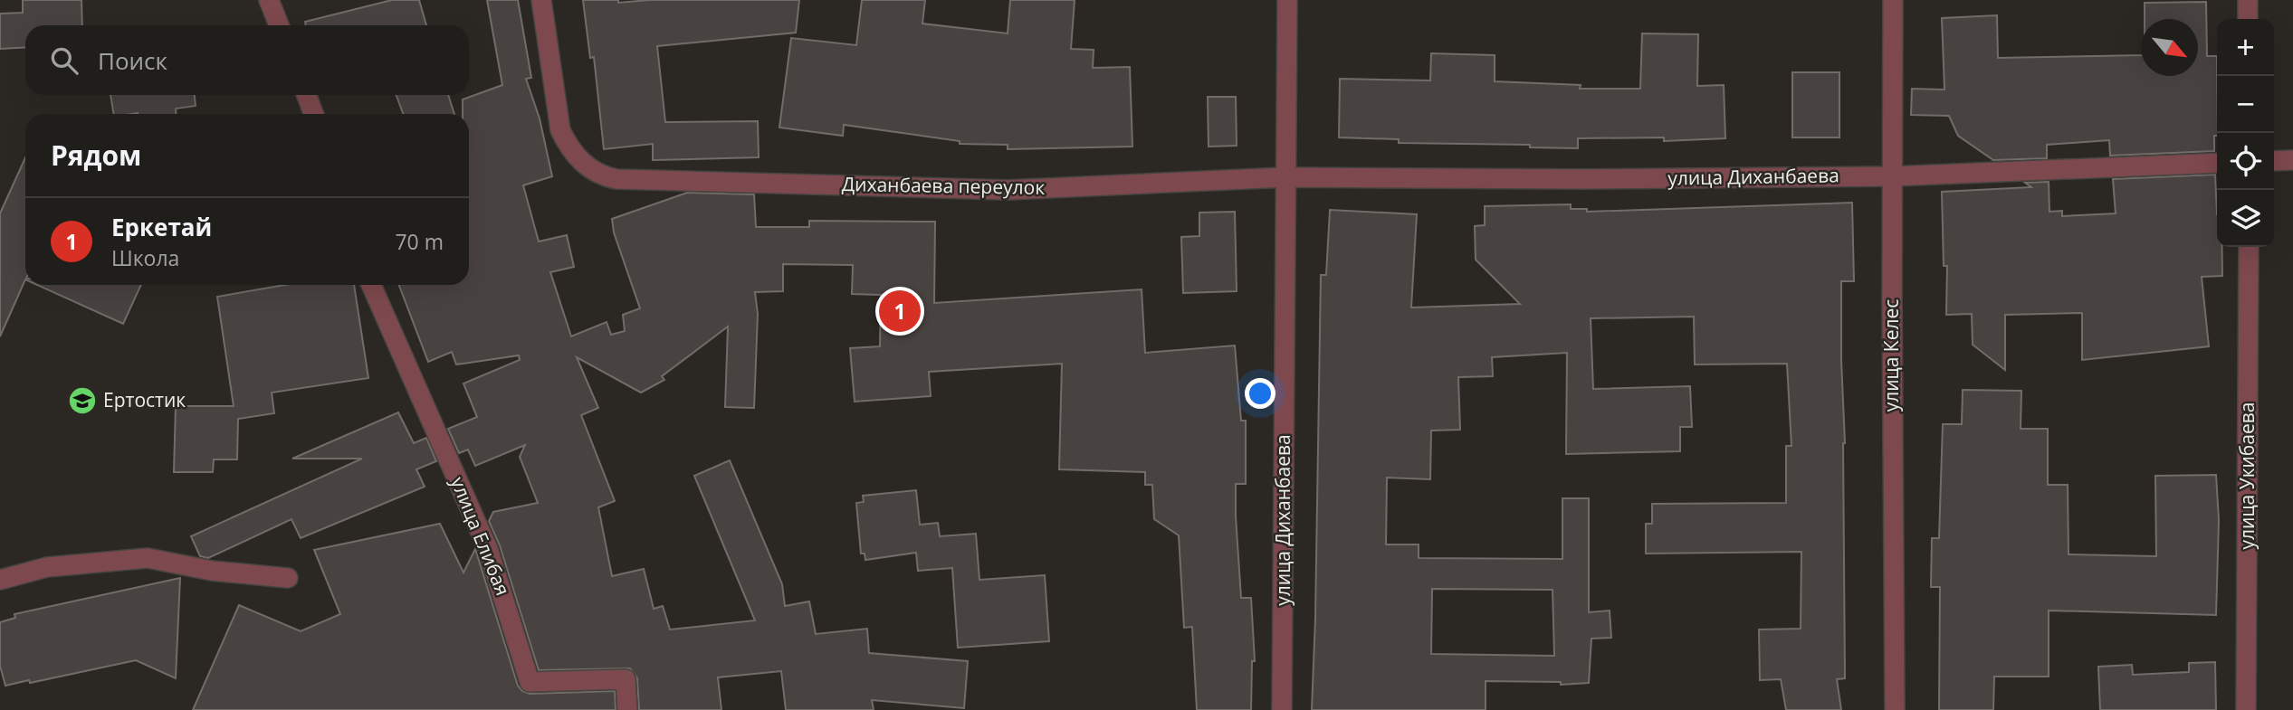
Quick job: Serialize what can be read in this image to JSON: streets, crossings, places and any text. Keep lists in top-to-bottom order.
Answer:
{
  "streets": {
    "street": [
      "улица Диханбаева",
      "Диханбаева переулок",
      "улица Келес",
      "улица Укибаева",
      "улица Елибая"
    ]
  },
  "crossings": [
    ["улица Диханбаева", "Диханбаева переулок"],
    ["улица Диханбаева", "улица Келес"]
  ],
  "places": {
    "school or university": ["Ертостик"]
  },
  "north": "bottom right",
  "page": {
    "map_buttons": ["+", "−"],
    "search": "Поиск",
    "heading": "Рядом",
    "list": [
      {
        "mark": "1",
        "name": "Еркетай",
        "note": "Школа",
        "value": "70 m"
      }
    ],
    "pins": "1"
  }
}
